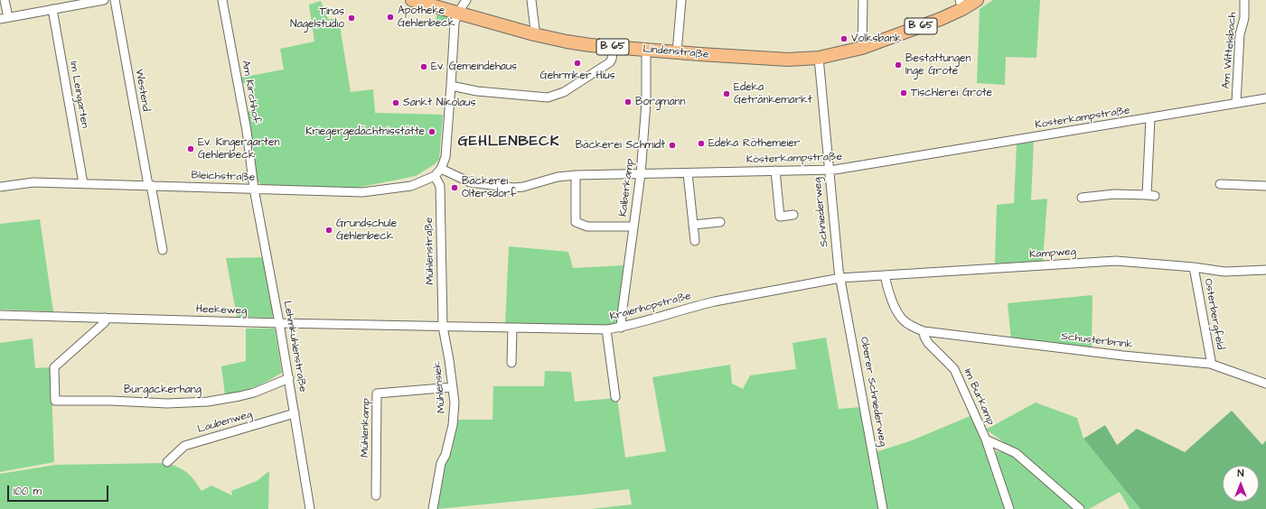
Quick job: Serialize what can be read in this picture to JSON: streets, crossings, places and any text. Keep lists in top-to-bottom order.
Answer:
{
  "streets": {
    "main road": ["B 65", "Lindenstraße"],
    "street": [
      "Am Wittelsbach",
      "Westend",
      "Am Kirchhof",
      "Im Leingarten",
      "Kösterkampstraße",
      "Bleichstraße",
      "Kalberkamp",
      "Schniederweg",
      "Mühlenstraße",
      "Kampweg",
      "Kraienhopstraße",
      "Heekeweg",
      "Osterbergfeld",
      "Schusterbrink",
      "Lehmkuhlenstraße",
      "Mühlensiek",
      "Burgackerhang",
      "Oberer Schniederweg",
      "Im Burkamp",
      "Laubenweg",
      "Mühlenkamp"
    ]
  },
  "crossings": [
    ["B 65", "Lindenstraße"],
    ["Am Wittelsbach", "Kösterkampstraße"],
    ["Lindenstraße", "Kalberkamp"],
    ["Lindenstraße", "Schniederweg"],
    ["Westend", "Bleichstraße"],
    ["Am Kirchhof", "Bleichstraße"],
    ["Am Kirchhof", "Lehmkuhlenstraße"],
    ["Im Leingarten", "Bleichstraße"],
    ["Kösterkampstraße", "Bleichstraße"],
    ["Kösterkampstraße", "Kalberkamp"],
    ["Kösterkampstraße", "Schniederweg"],
    ["Bleichstraße", "Mühlenstraße"],
    ["Bleichstraße", "Lehmkuhlenstraße"],
    ["Kalberkamp", "Kraienhopstraße"],
    ["Schniederweg", "Kampweg"],
    ["Schniederweg", "Kraienhopstraße"],
    ["Schniederweg", "Oberer Schniederweg"],
    ["Mühlenstraße", "Kraienhopstraße"],
    ["Mühlenstraße", "Heekeweg"],
    ["Mühlenstraße", "Mühlensiek"],
    ["Kampweg", "Kraienhopstraße"],
    ["Kampweg", "Osterbergfeld"],
    ["Kampweg", "Oberer Schniederweg"],
    ["Kraienhopstraße", "Heekeweg"],
    ["Kraienhopstraße", "Mühlensiek"],
    ["Kraienhopstraße", "Oberer Schniederweg"],
    ["Heekeweg", "Lehmkuhlenstraße"],
    ["Heekeweg", "Mühlensiek"],
    ["Heekeweg", "Burgackerhang"],
    ["Osterbergfeld", "Schusterbrink"],
    ["Schusterbrink", "Im Burkamp"],
    ["Lehmkuhlenstraße", "Burgackerhang"],
    ["Lehmkuhlenstraße", "Laubenweg"],
    ["Mühlensiek", "Mühlenkamp"]
  ],
  "districts": ["GEHLENBECK"],
  "places": [
    "Apotheke Gehlenbeck",
    "Tinas Nagelstudio",
    "Volksbank",
    "Gehrmker Hius",
    "Bestattungen Inge Grote",
    "Ev. Gemeindehaus",
    "Tischlerei Grote",
    "Edeka Getränkemarkt",
    "Borgmann",
    "Sankt Nikolaus",
    "Kriegergedächtnisstätte",
    "Edeka Röthemeier",
    "Bäckerei Schmidt",
    "Ev. Kingergarten Gehlenbeck",
    "Bäckerei Oltersdorf",
    "Grundschule Gehlenbeck"
  ],
  "scale_bar": "100 m",
  "north": "top"
}
